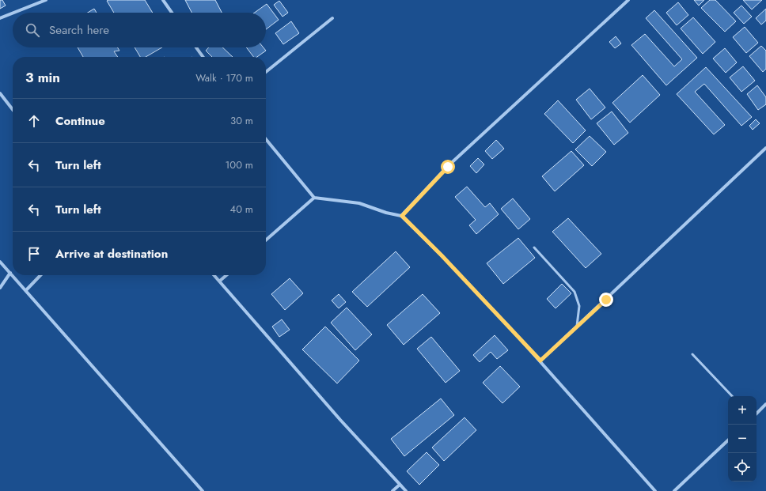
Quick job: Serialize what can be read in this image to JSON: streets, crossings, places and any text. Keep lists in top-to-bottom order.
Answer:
{
  "page": {
    "search": "Search here",
    "heading": ["3 min", "Walk · 170 m"],
    "list": [
      ["Continue", "30 m"],
      ["Turn left", "100 m"],
      ["Turn left", "40 m"],
      "Arrive at destination"
    ],
    "map_buttons": ["+", "−"]
  }
}
